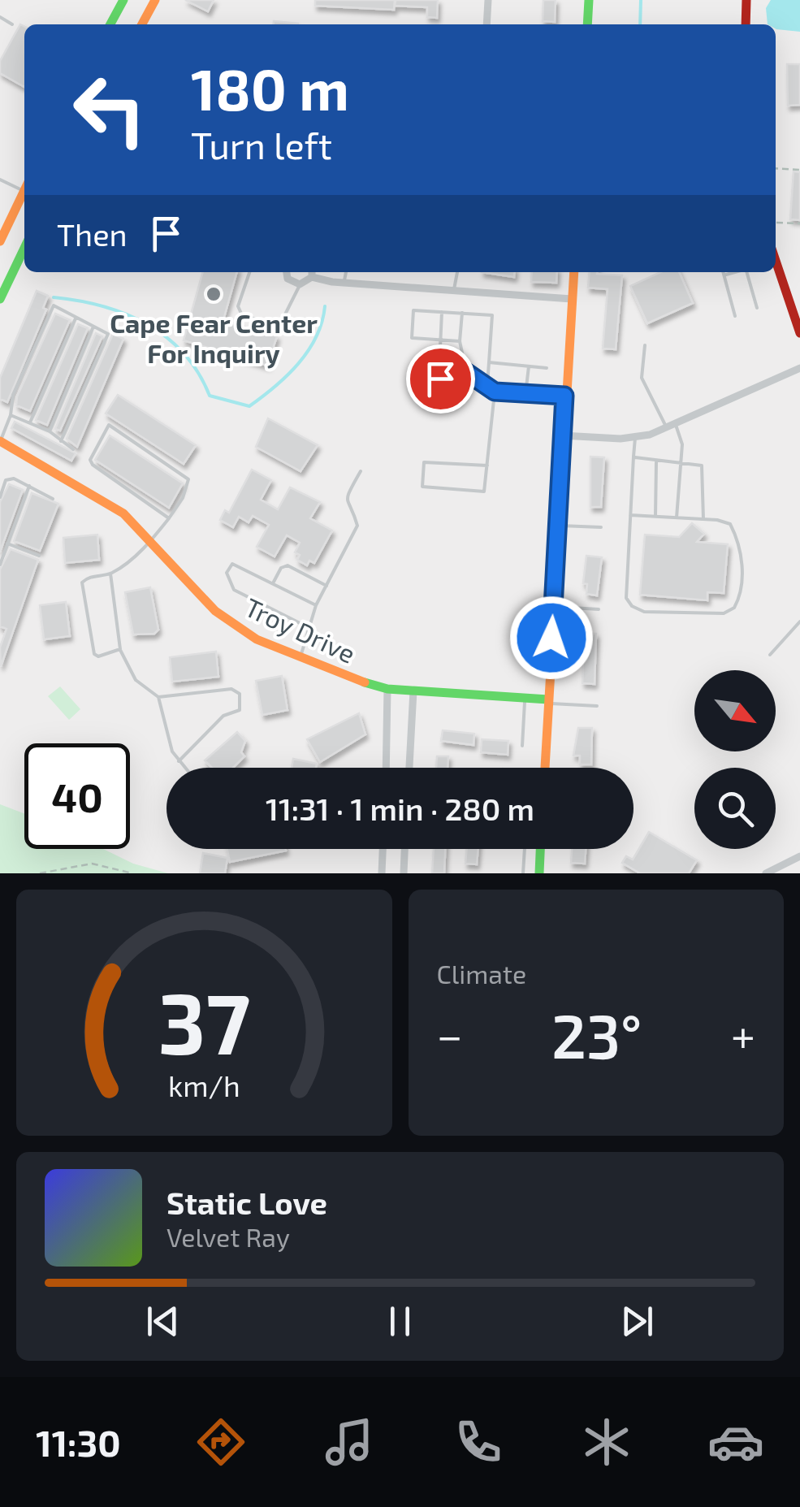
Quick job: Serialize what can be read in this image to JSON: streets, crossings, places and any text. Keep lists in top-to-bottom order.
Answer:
{
  "streets": {
    "street": ["Troy Drive"]
  },
  "places": ["Cape Fear Center For Inquiry"],
  "north": "bottom right",
  "page": {
    "turn": ["180 m", "Turn left"],
    "then": "Then",
    "limit": "40",
    "trip": "11:31 · 1 min · 280 m",
    "tile": "Climate",
    "heat": ["−", "23°", "+"],
    "song": ["Static Love", "Velvet Ray"],
    "tabs": "11:30",
    "gauge": ["37", "km/h"]
  }
}
